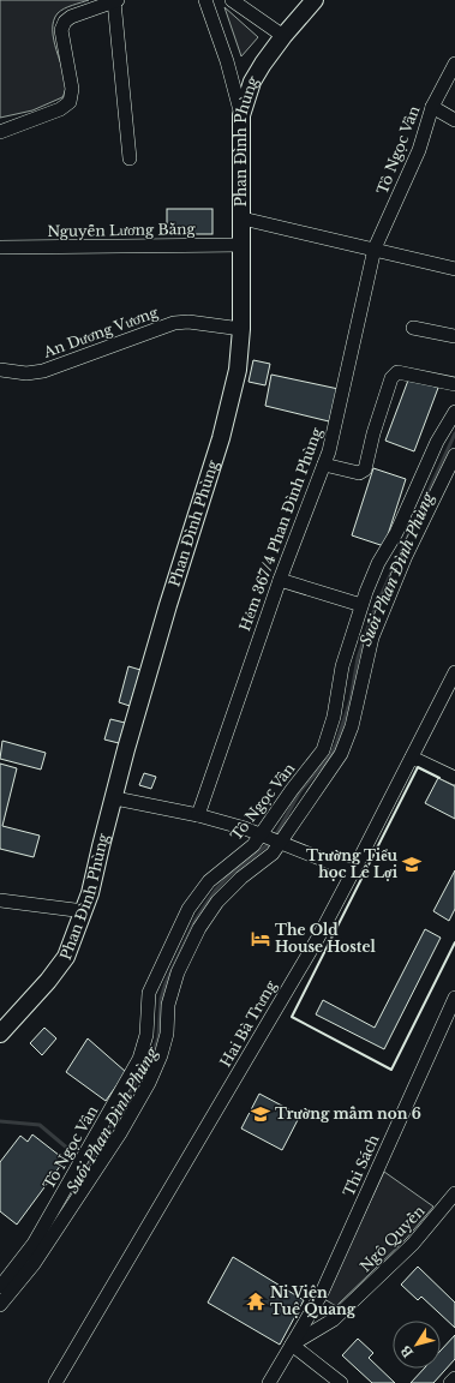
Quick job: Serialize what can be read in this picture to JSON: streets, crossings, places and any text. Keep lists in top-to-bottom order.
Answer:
{
  "streets": {
    "main road": ["Phan Đình Phùng"],
    "street": [
      "Tô Ngọc Vân",
      "Nguyễn Lương Bằng",
      "An Dương Vương",
      "Hẻm 367/4 Phan Đình Phùng",
      "Hai Bà Trưng",
      "Thi Sách",
      "Ngô Quyền"
    ]
  },
  "crossings": [
    ["Phan Đình Phùng", "Nguyễn Lương Bằng"],
    ["Phan Đình Phùng", "An Dương Vương"],
    ["Tô Ngọc Vân", "Hẻm 367/4 Phan Đình Phùng"],
    ["Thi Sách", "Ngô Quyền"]
  ],
  "water": ["Suối Phan Đình Phùng"],
  "places": {
    "school or university": ["Trường Tiểu học Lê Lợi", "Trường mầm non 6"],
    "hotel": ["The Old House Hostel"],
    "temple": ["Ni Viện Tuệ Quang"]
  },
  "north": "bottom left"
}
